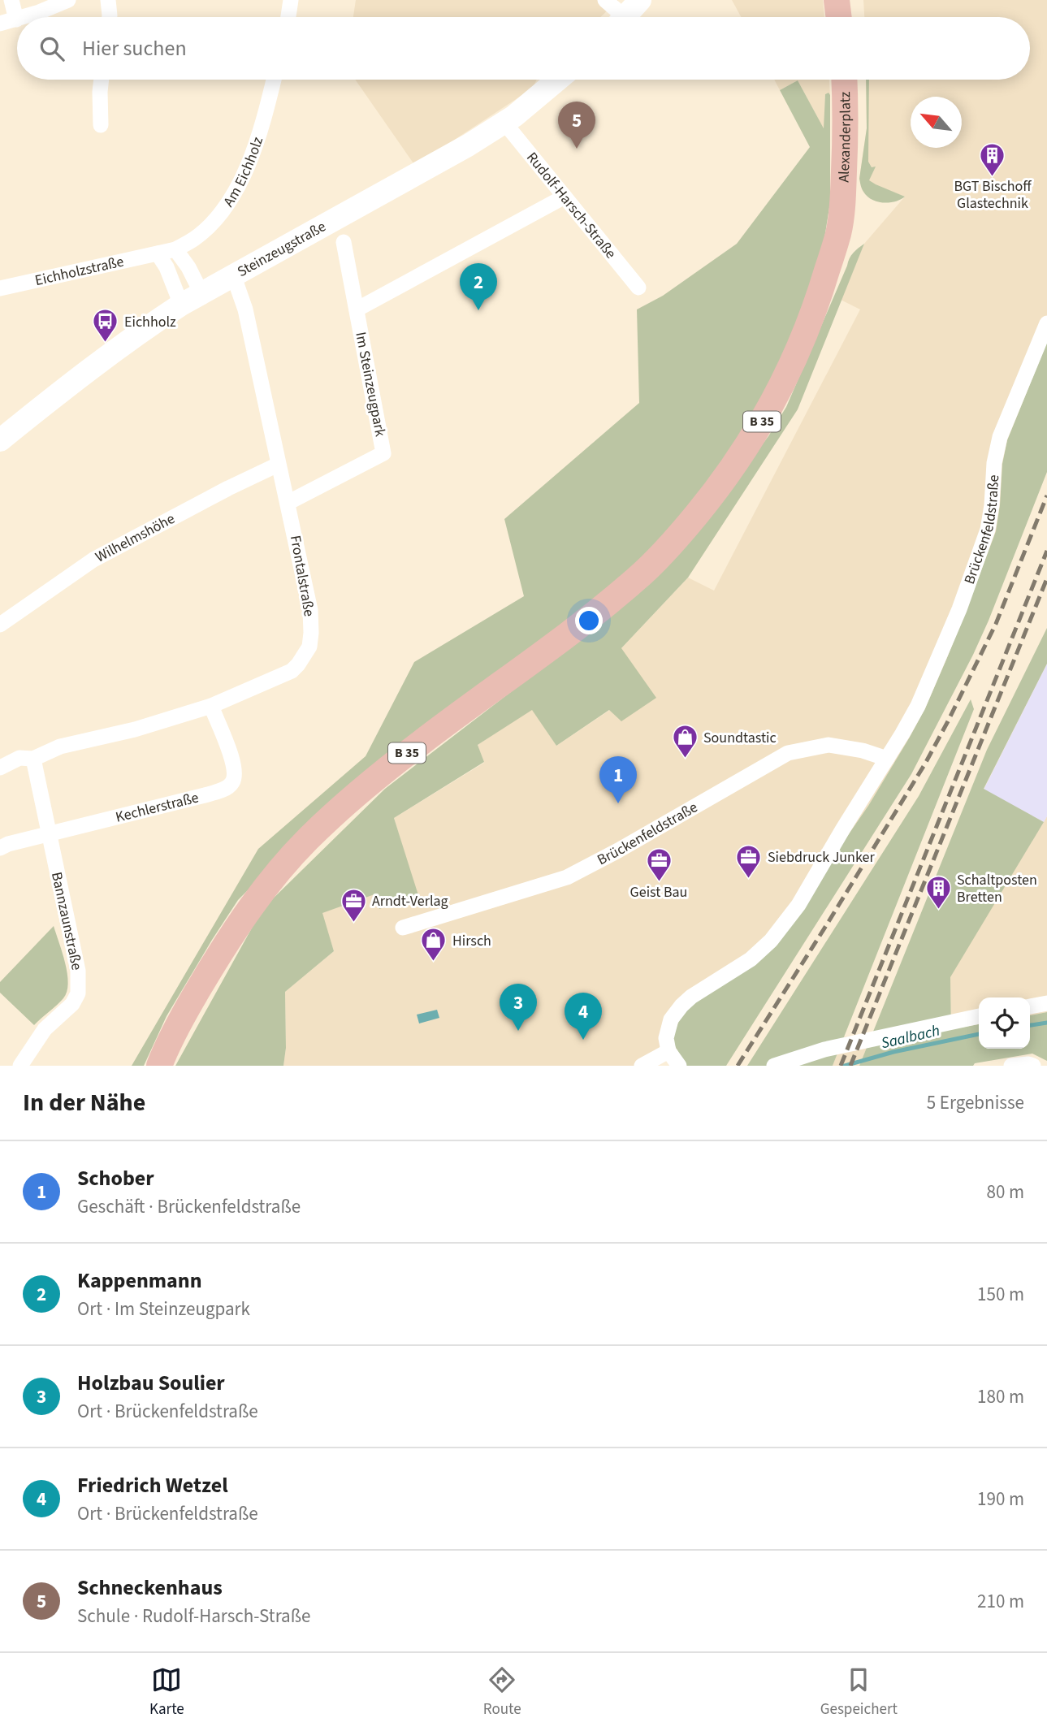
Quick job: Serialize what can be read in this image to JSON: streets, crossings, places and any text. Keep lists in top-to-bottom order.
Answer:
{
  "streets": {
    "main road": ["Alexanderplatz", "B 35"],
    "street": [
      "Am Eichholz",
      "Rudolf-Harsch-Straße",
      "Steinzeugstraße",
      "Eichholzstraße",
      "Im Steinzeugpark",
      "Brückenfeldstraße",
      "Wilhelmshöhe",
      "Frontalstraße",
      "Kechlerstraße",
      "Bannzaunstraße"
    ]
  },
  "crossings": [
    ["Am Eichholz", "Eichholzstraße"],
    ["Rudolf-Harsch-Straße", "Steinzeugstraße"],
    ["Steinzeugstraße", "Frontalstraße"],
    ["Im Steinzeugpark", "Frontalstraße"],
    ["Wilhelmshöhe", "Frontalstraße"],
    ["Frontalstraße", "Kechlerstraße"],
    ["Frontalstraße", "Bannzaunstraße"],
    ["Kechlerstraße", "Bannzaunstraße"]
  ],
  "water": ["Saalbach"],
  "places": {
    "building": ["BGT Bischoff Glastechnik", "Schaltposten Bretten"],
    "bus stop": ["Eichholz"],
    "shop": ["Soundtastic", "Hirsch"],
    "office": ["Siebdruck Junker", "Geist Bau", "Arndt-Verlag"]
  },
  "north": "top left",
  "page": {
    "search": "Hier suchen",
    "pins": [
      "5",
      "2",
      "1",
      "3",
      "4"
    ],
    "heading": ["In der Nähe", "5 Ergebnisse"],
    "list": [
      {
        "mark": "1",
        "name": "Schober",
        "note": "Geschäft · Brückenfeldstraße",
        "value": "80 m"
      },
      {
        "mark": "2",
        "name": "Kappenmann",
        "note": "Ort · Im Steinzeugpark",
        "value": "150 m"
      },
      {
        "mark": "3",
        "name": "Holzbau Soulier",
        "note": "Ort · Brückenfeldstraße",
        "value": "180 m"
      },
      {
        "mark": "4",
        "name": "Friedrich Wetzel",
        "note": "Ort · Brückenfeldstraße",
        "value": "190 m"
      },
      {
        "mark": "5",
        "name": "Schneckenhaus",
        "note": "Schule · Rudolf-Harsch-Straße",
        "value": "210 m"
      }
    ],
    "nav": ["Karte", "Route", "Gespeichert"]
  }
}
